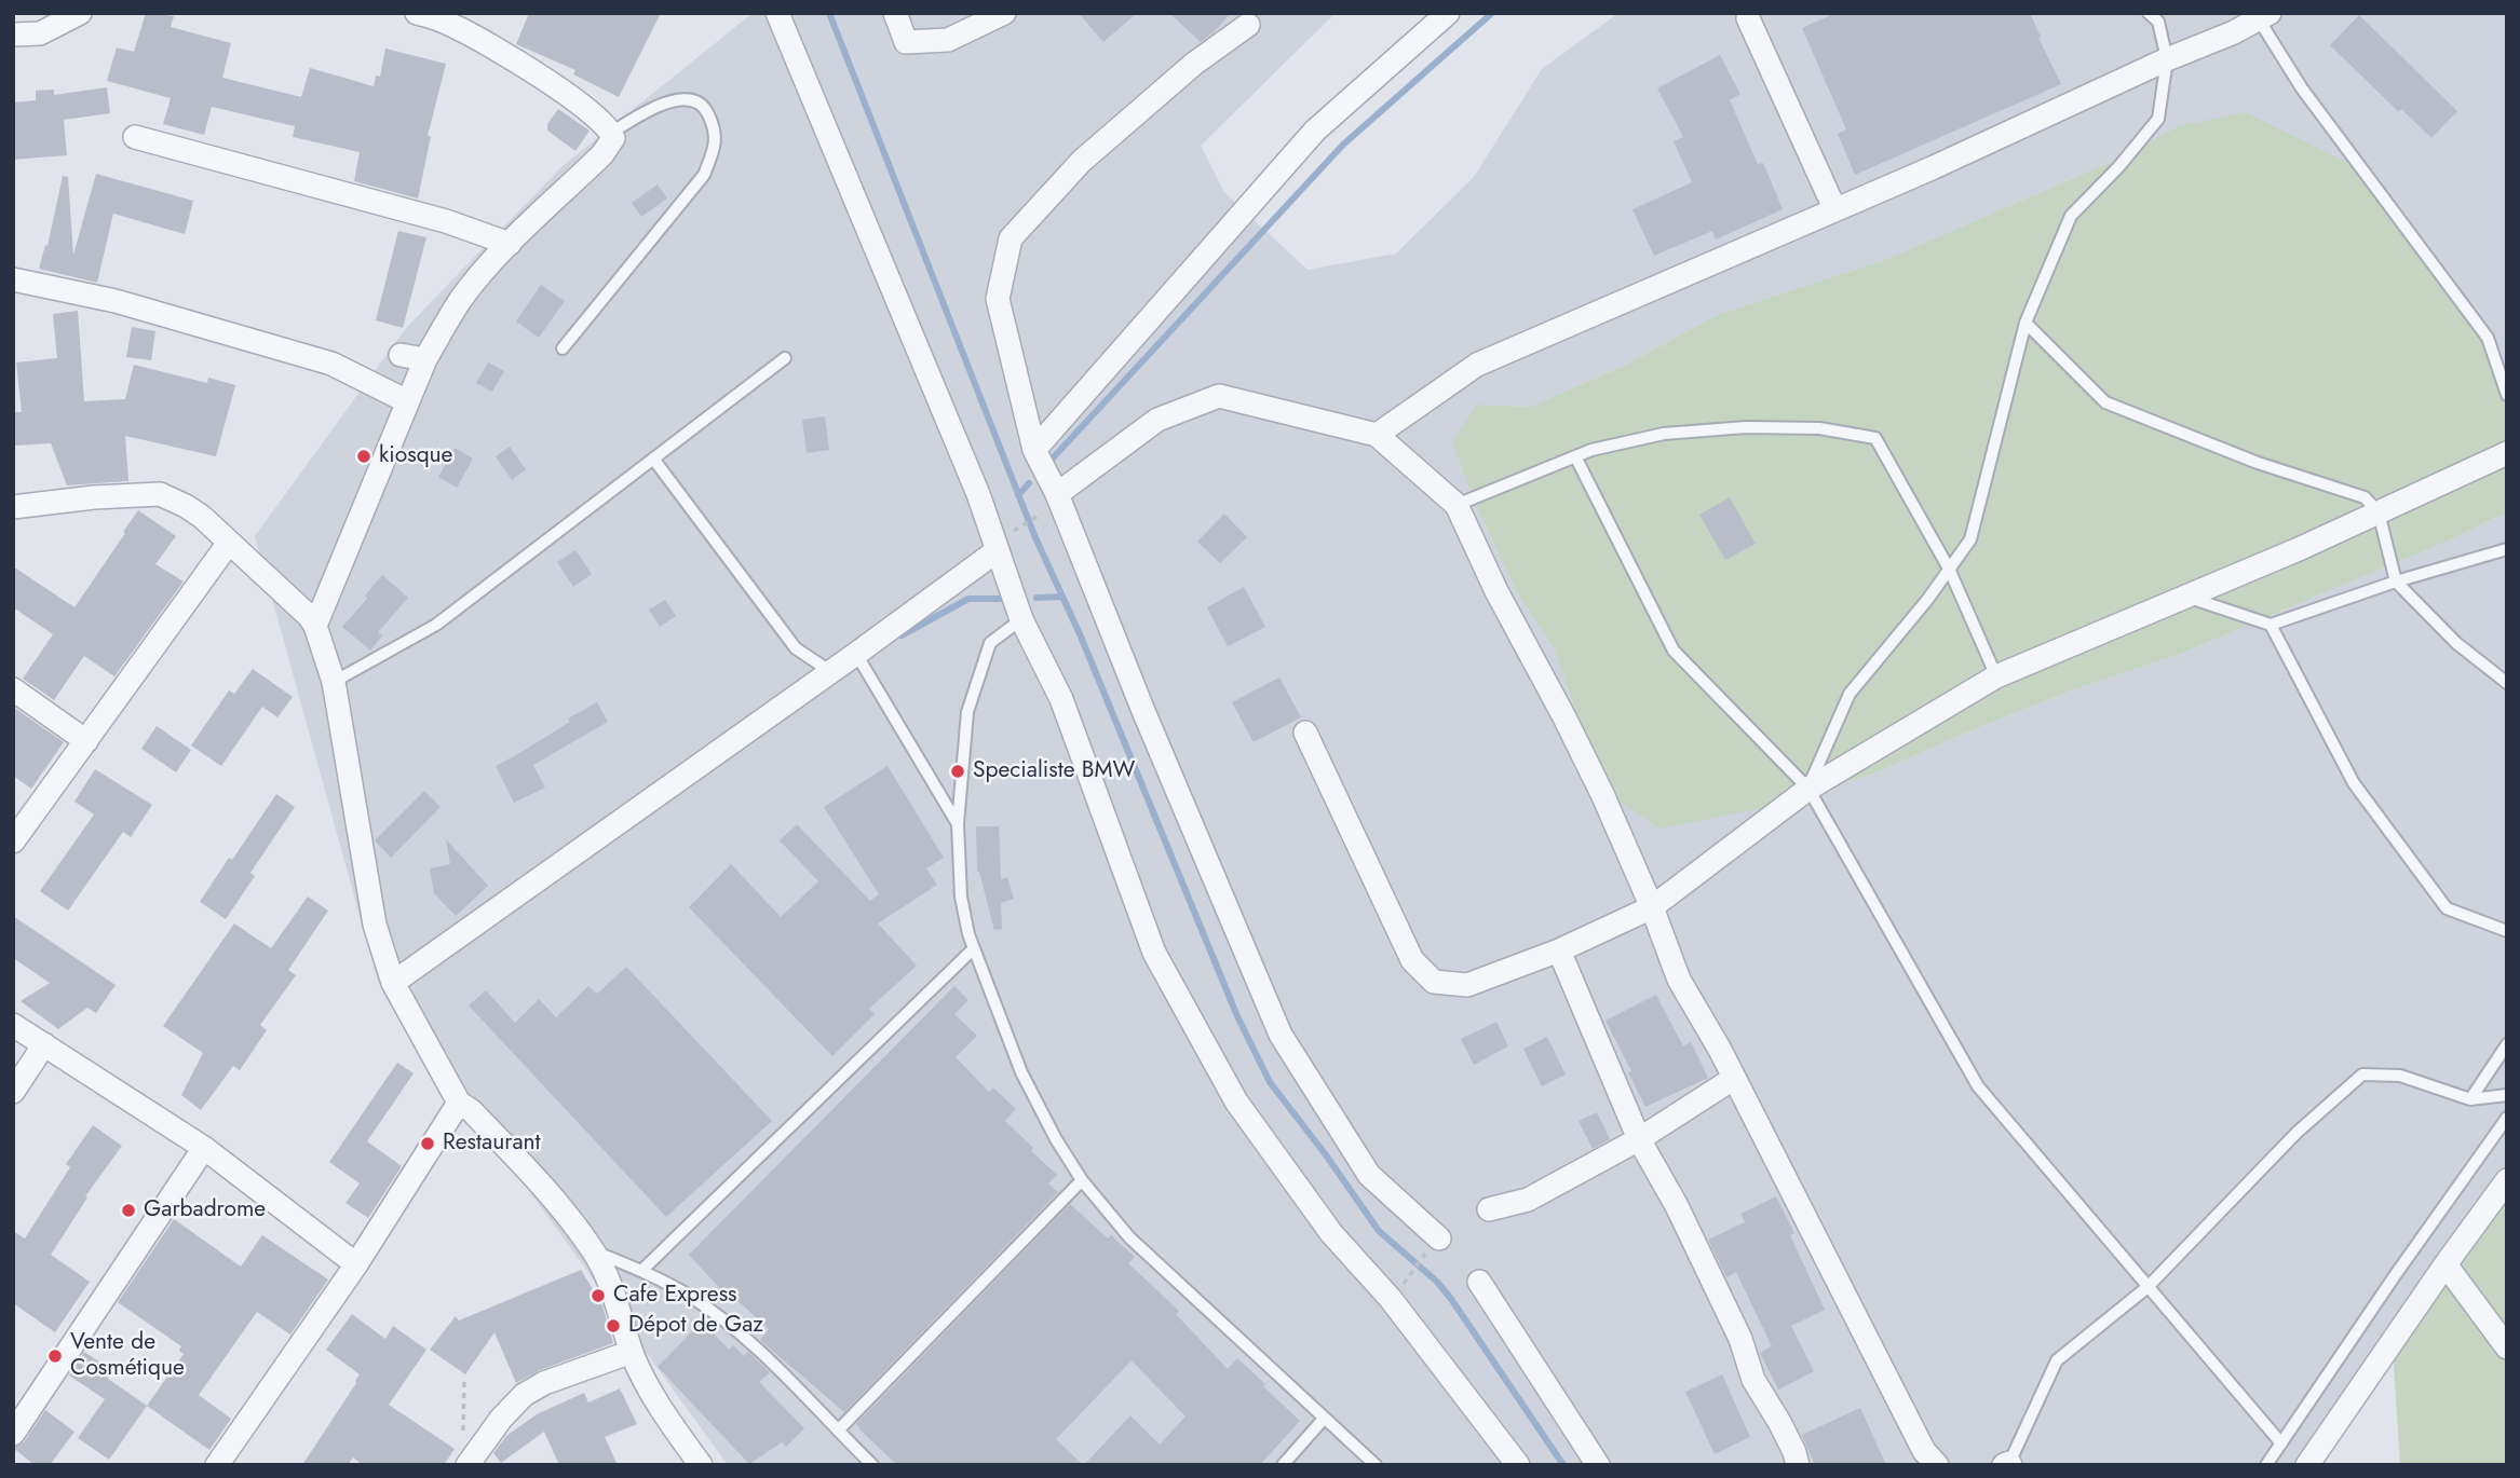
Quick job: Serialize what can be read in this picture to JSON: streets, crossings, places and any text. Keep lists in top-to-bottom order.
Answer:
{
  "places": [
    "kiosque",
    "Specialiste BMW",
    "Restaurant",
    "Garbadrome",
    "Cafe Express",
    "Dépot de Gaz",
    "Vente de Cosmétique"
  ]
}
